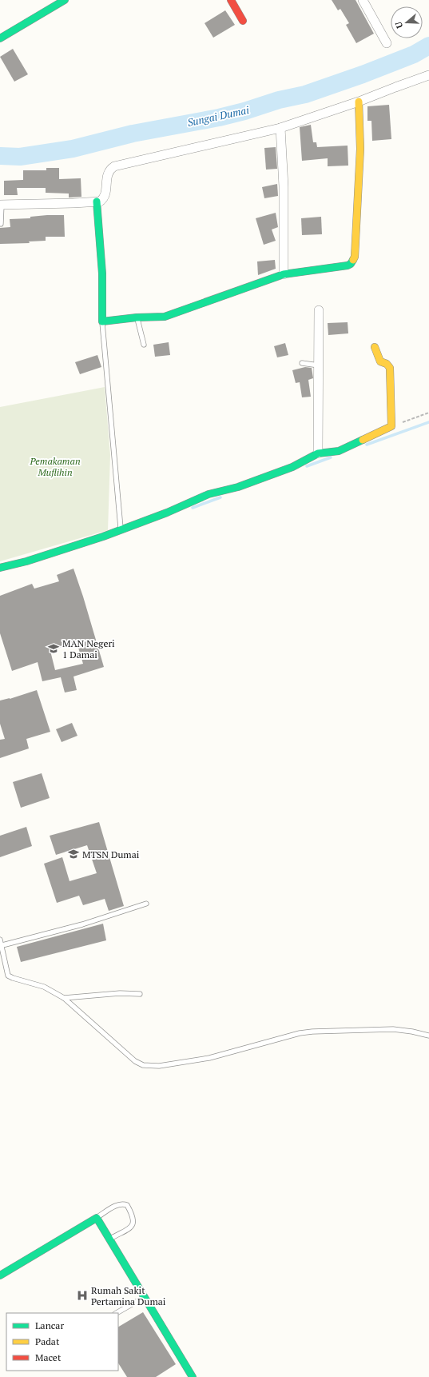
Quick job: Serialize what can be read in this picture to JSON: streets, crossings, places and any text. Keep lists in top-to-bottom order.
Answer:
{
  "water": ["Sungai Dumai"],
  "parks": ["Pemakaman Muflihin"],
  "places": {
    "school or university": ["MAN Negeri 1 Damai", "MTSN Dumai"],
    "hospital": ["Rumah Sakit Pertamina Dumai"]
  },
  "legend": ["Lancar", "Padat", "Macet"],
  "north": "left"
}
